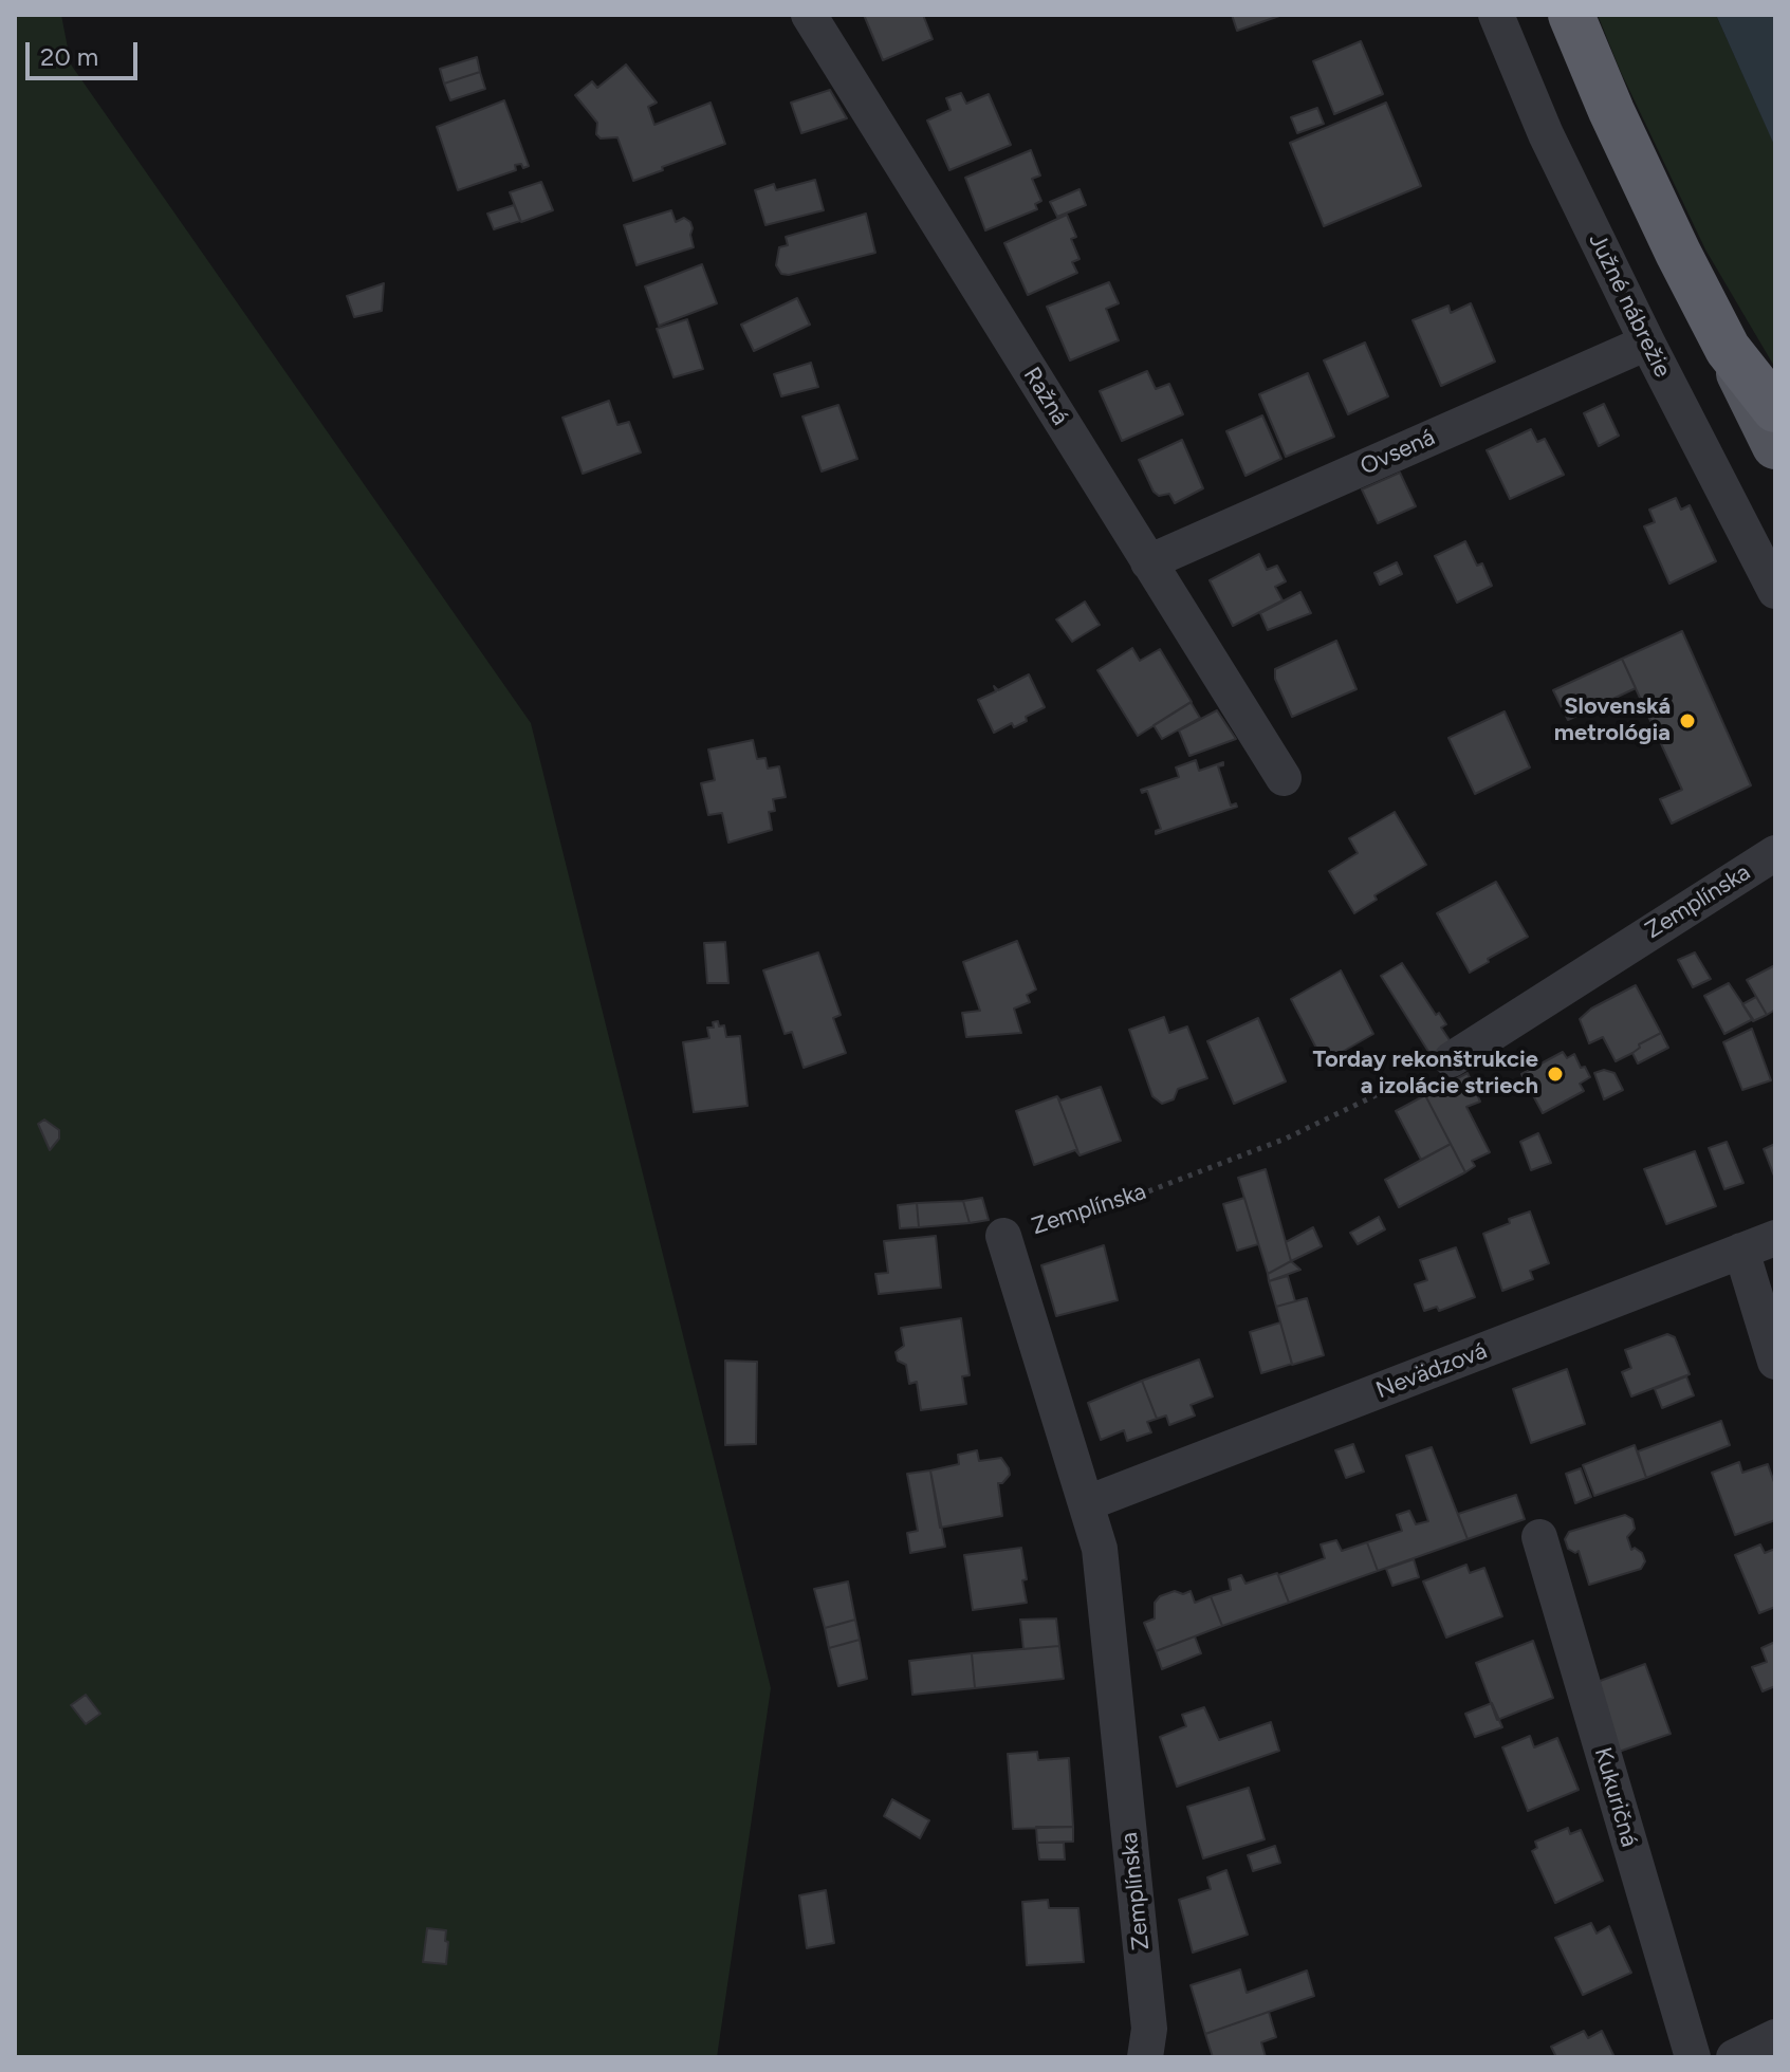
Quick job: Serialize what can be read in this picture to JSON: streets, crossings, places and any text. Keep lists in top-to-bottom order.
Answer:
{
  "streets": {
    "street": [
      "Južné nábrežie",
      "Ražná",
      "Ovsená",
      "Zemplínska",
      "Nevädzová",
      "Kukuričná"
    ]
  },
  "crossings": [
    ["Južné nábrežie", "Ovsená"],
    ["Ražná", "Ovsená"],
    ["Zemplínska", "Nevädzová"]
  ],
  "places": ["Slovenská metrológia", "Torday rekonštrukcie a izolácie striech"],
  "scale_bar": "20 m"
}
